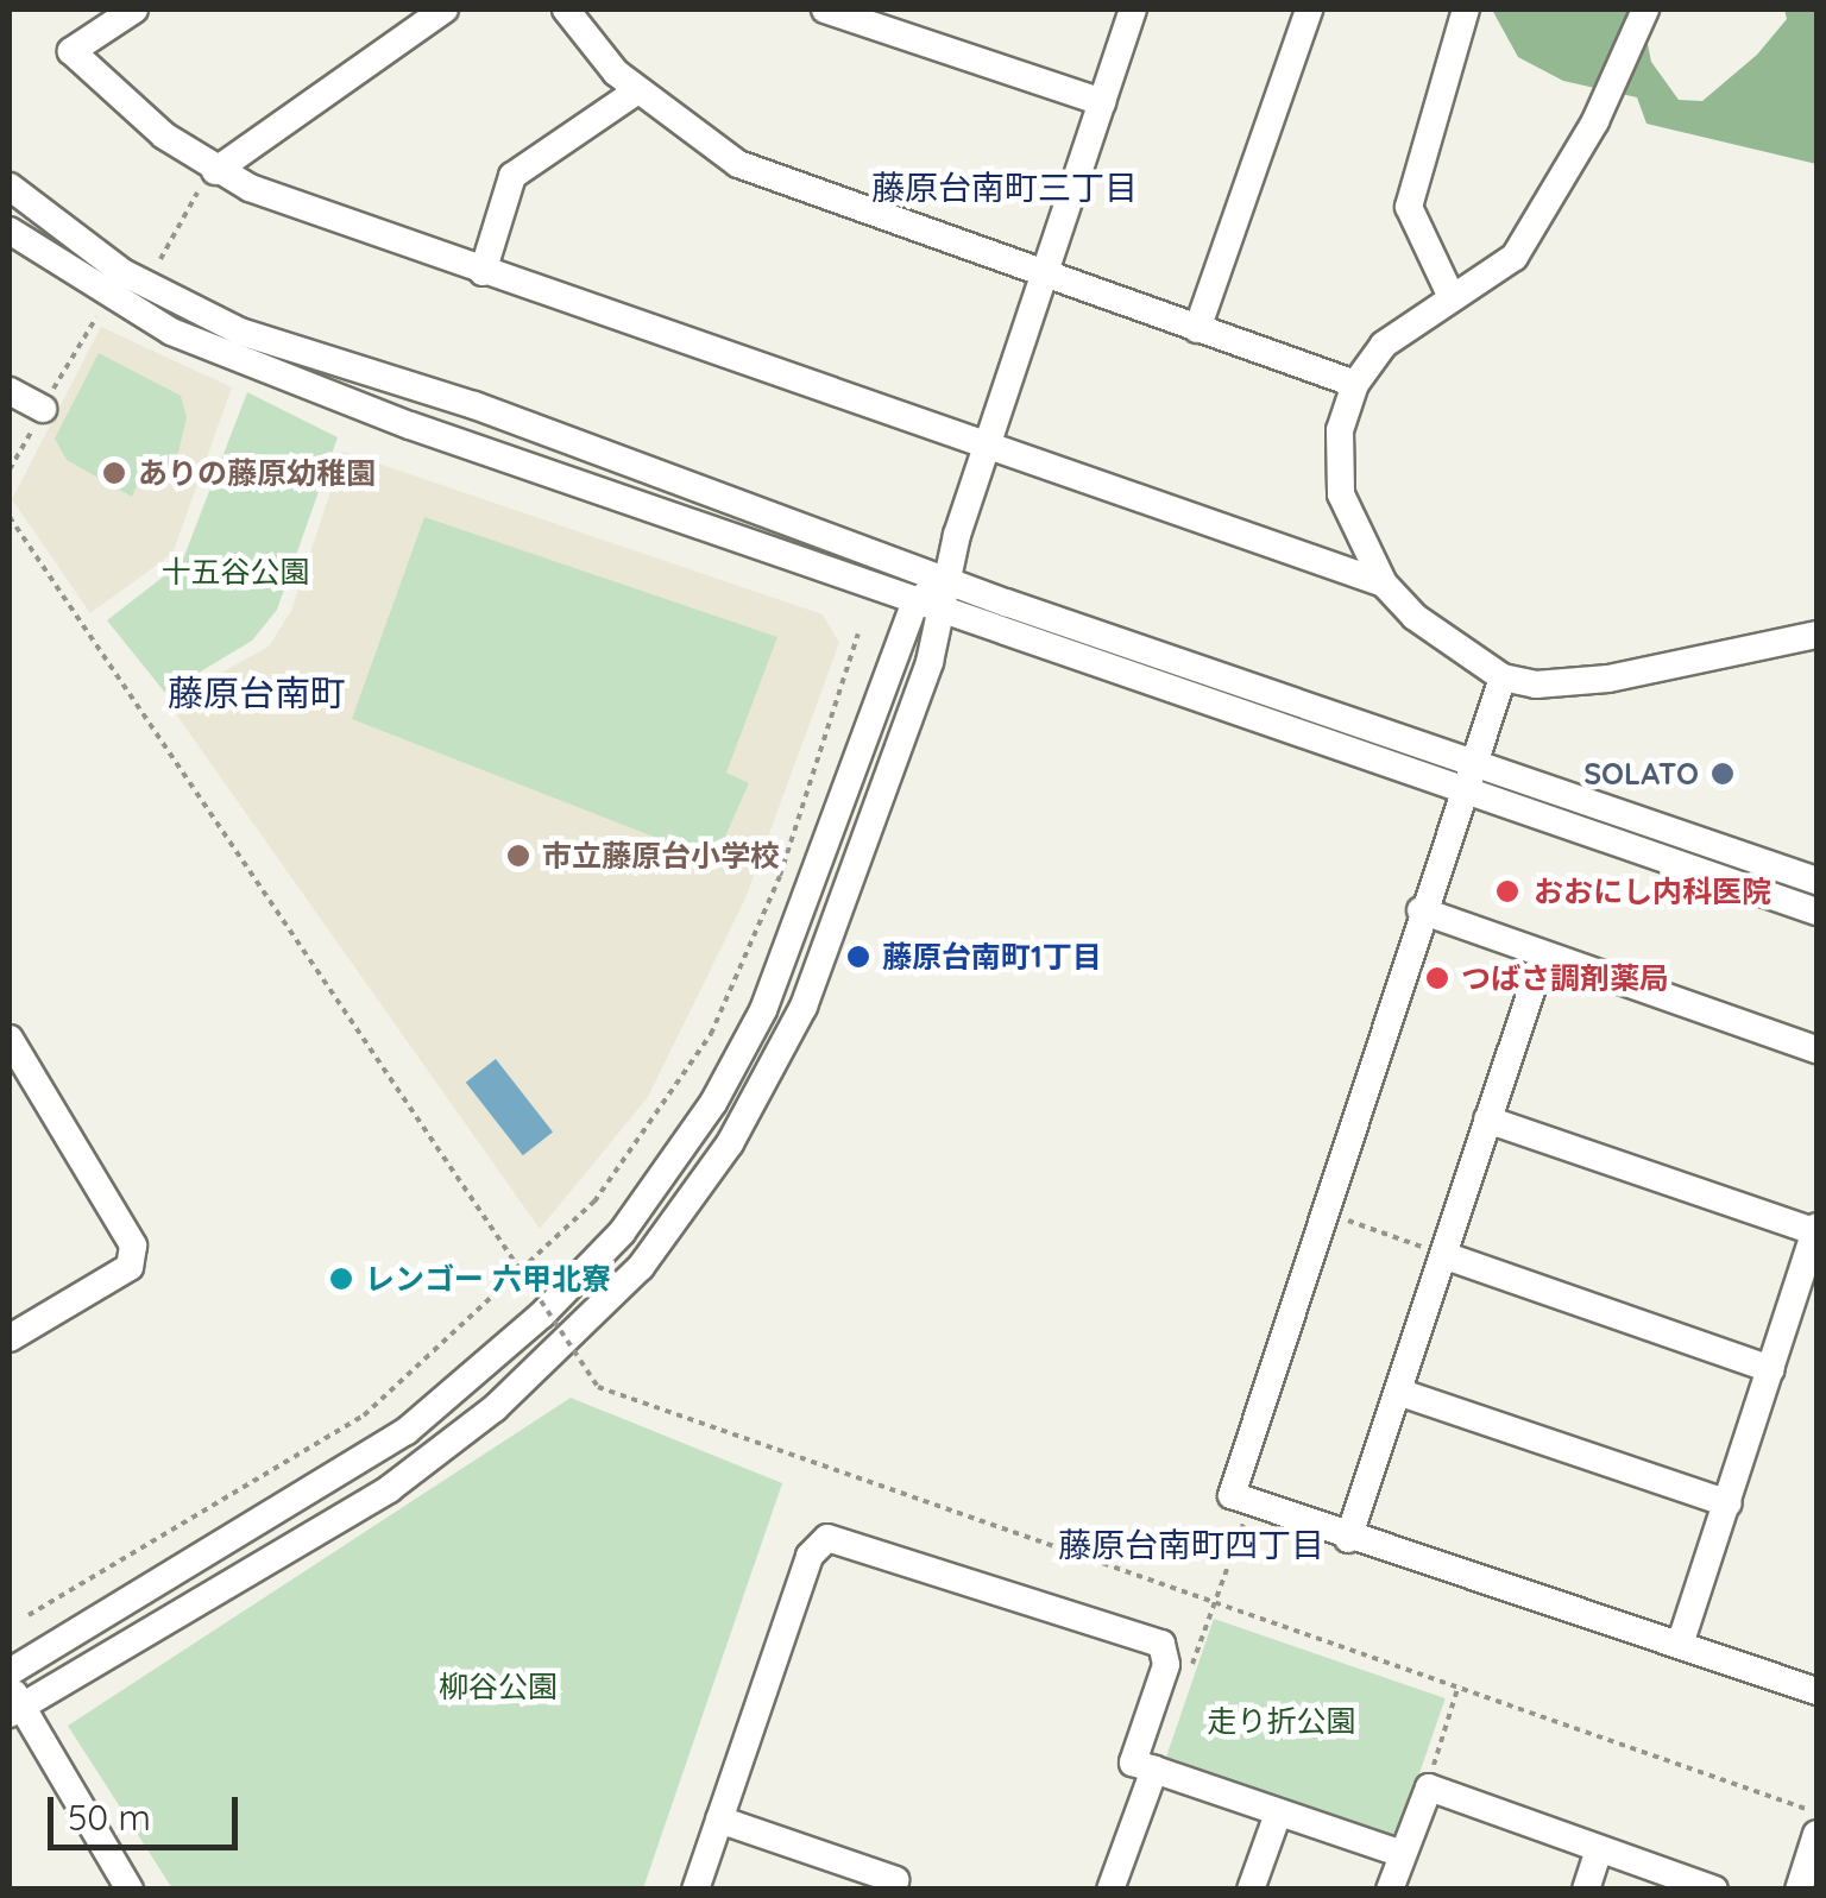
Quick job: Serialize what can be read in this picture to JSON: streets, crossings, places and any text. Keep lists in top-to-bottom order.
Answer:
{
  "districts": ["藤原台南町三丁目", "藤原台南町", "藤原台南町四丁目"],
  "parks": ["十五谷公園", "柳谷公園", "走り折公園"],
  "places": [
    "ありの藤原幼稚園",
    "SOLATO",
    "市立藤原台小学校",
    "おおにし内科医院",
    "藤原台南町1丁目",
    "つばさ調剤薬局",
    "レンゴー 六甲北寮"
  ],
  "scale_bar": "50 m"
}
